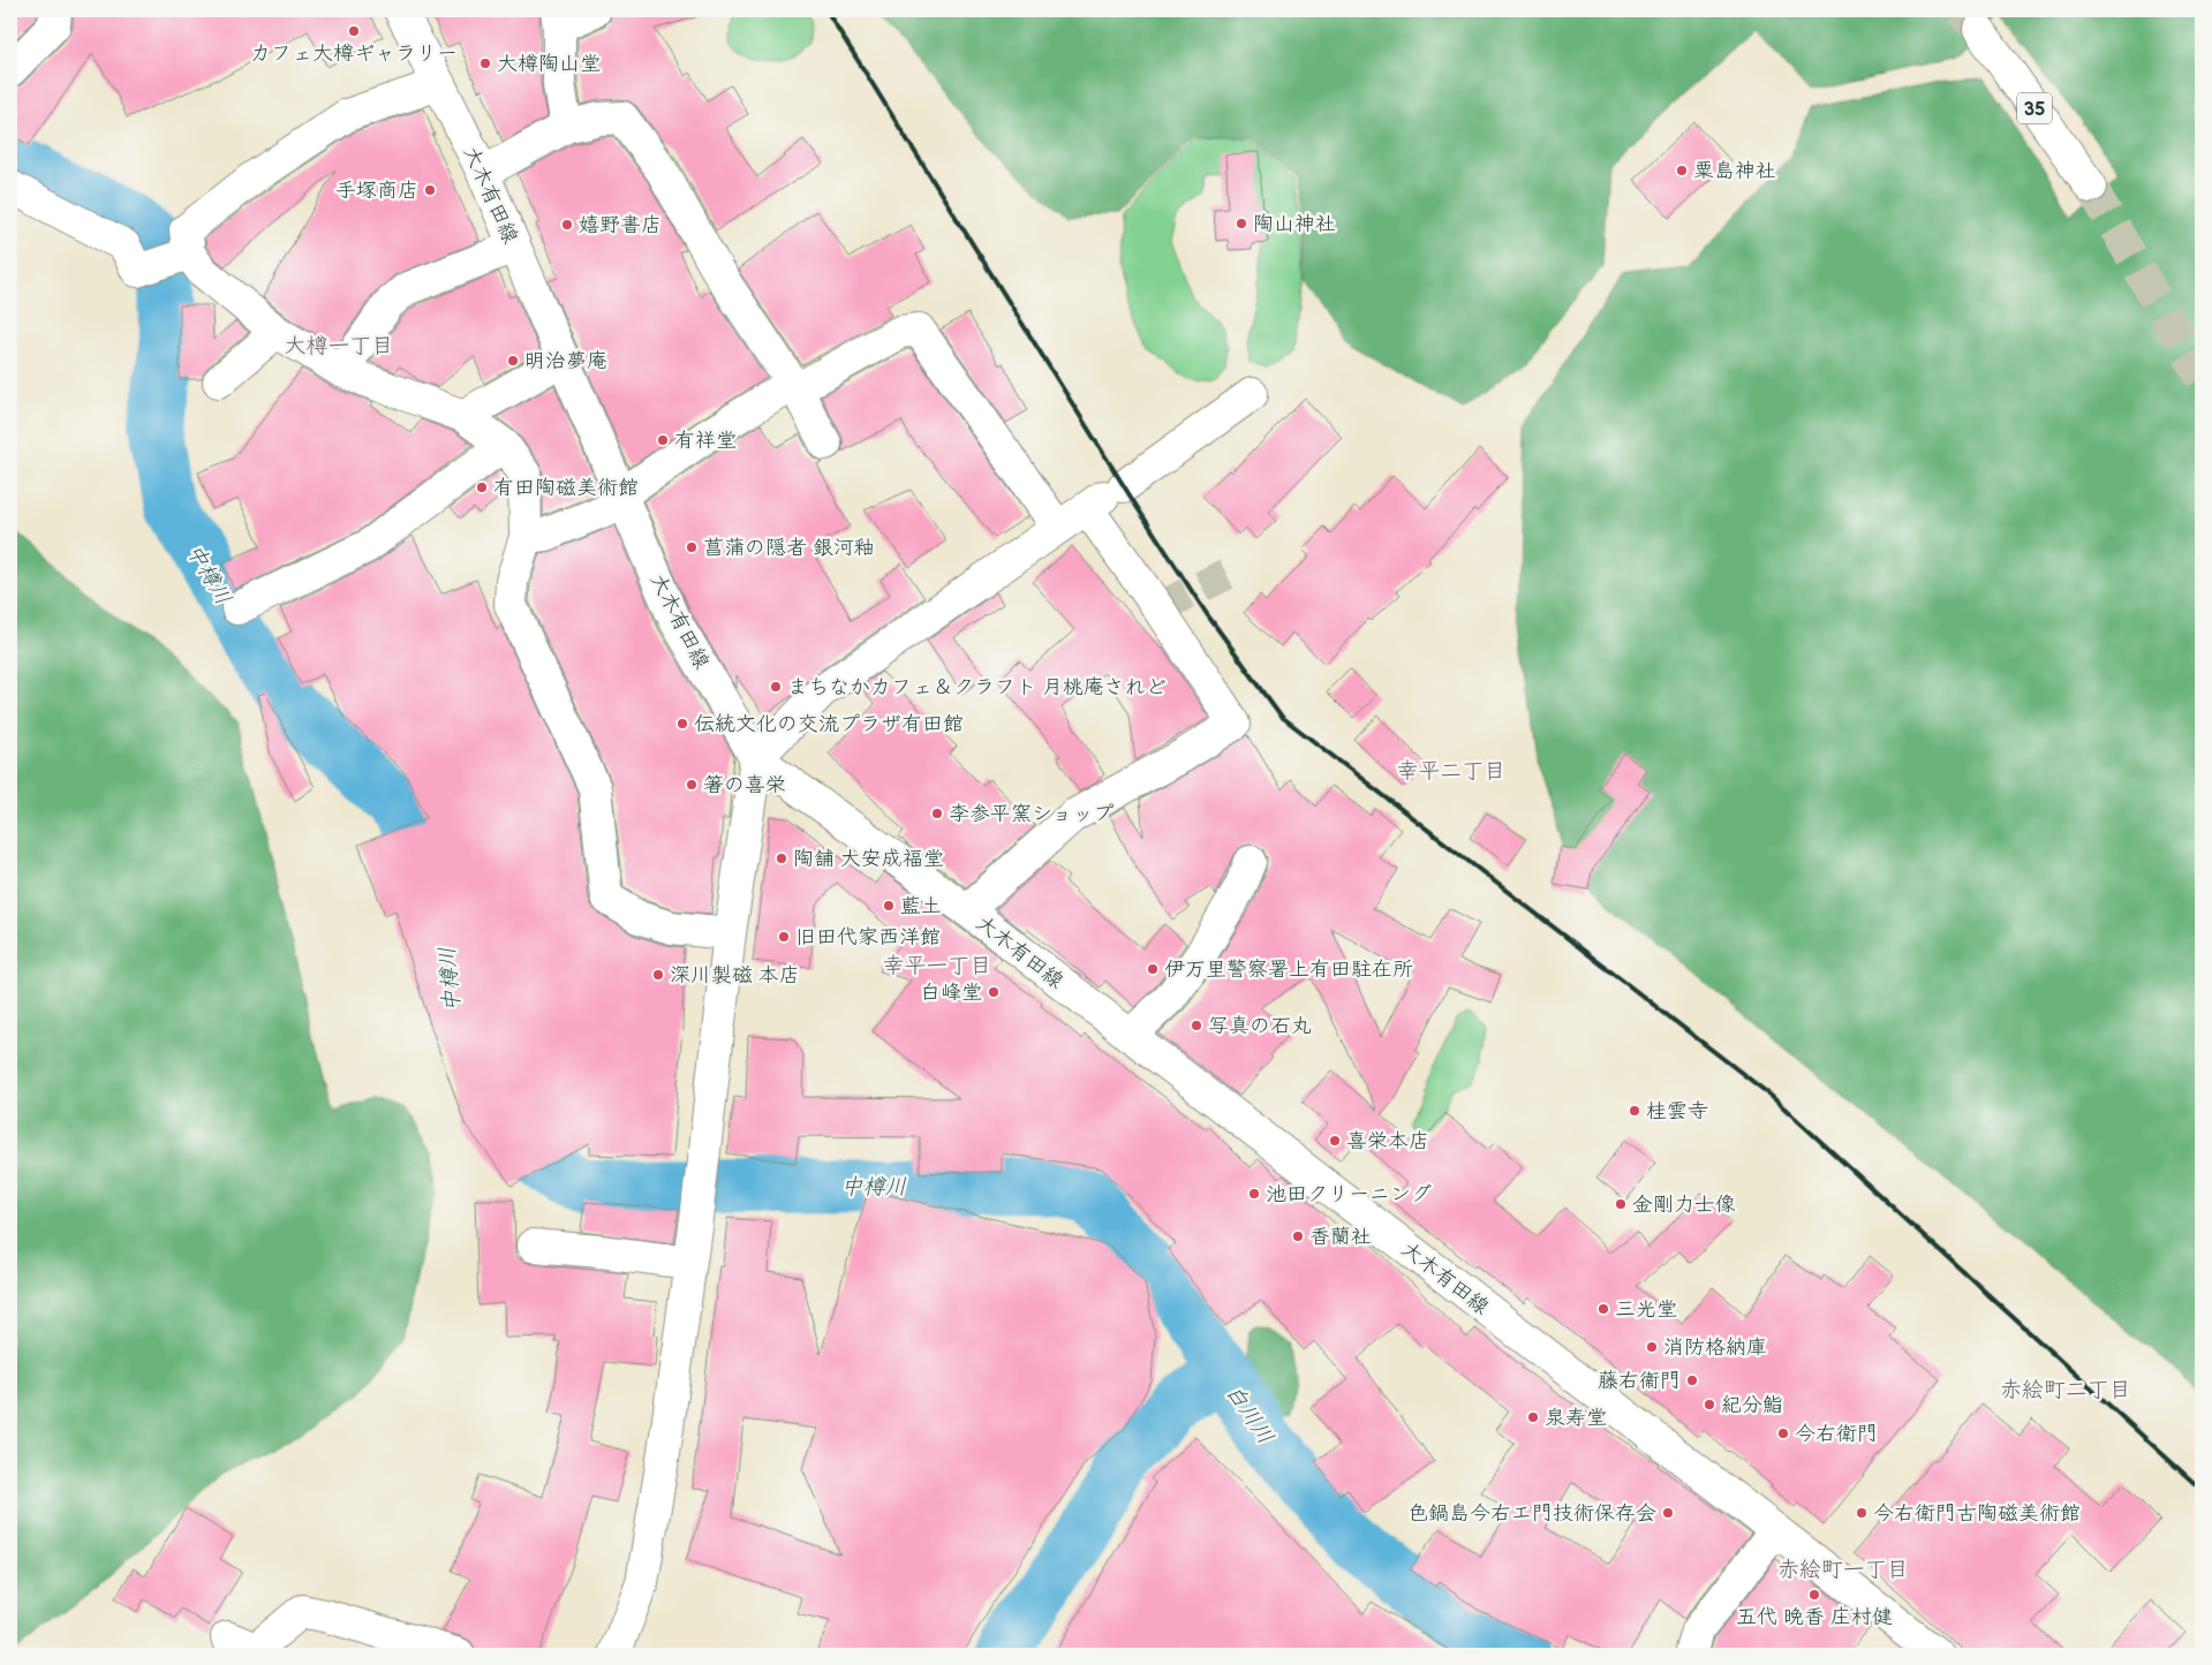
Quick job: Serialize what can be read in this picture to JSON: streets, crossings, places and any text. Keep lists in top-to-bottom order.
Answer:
{
  "streets": {
    "main road": ["35", "大木有田線"]
  },
  "districts": [
    "大樽一丁目",
    "幸平二丁目",
    "幸平一丁目",
    "赤絵町二丁目",
    "赤絵町一丁目"
  ],
  "water": ["中樽川", "白川川"],
  "places": [
    "カフェ大樽ギャラリー",
    "大樽陶山堂",
    "粟島神社",
    "手塚商店",
    "陶山神社",
    "嬉野書店",
    "明治夢庵",
    "有祥堂",
    "有田陶磁美術館",
    "菖蒲の隠者 銀河釉",
    "まちなかカフェ＆クラフト 月桃庵されど",
    "伝統文化の交流プラザ有田館",
    "箸の喜栄",
    "李参平窯ショップ",
    "陶舗 大安成福堂",
    "藍土",
    "旧田代家西洋館",
    "伊万里警察署上有田駐在所",
    "深川製磁 本店",
    "白峰堂",
    "写真の石丸",
    "桂雲寺",
    "喜栄本店",
    "池田クリーニング",
    "金剛力士像",
    "香蘭社",
    "三光堂",
    "消防格納庫",
    "藤右衞門",
    "紀分鮨",
    "泉寿堂",
    "今右衛門",
    "色鍋島今右エ門技術保存会",
    "今右衛門古陶磁美術館",
    "五代 晩香 庄村健"
  ]
}
